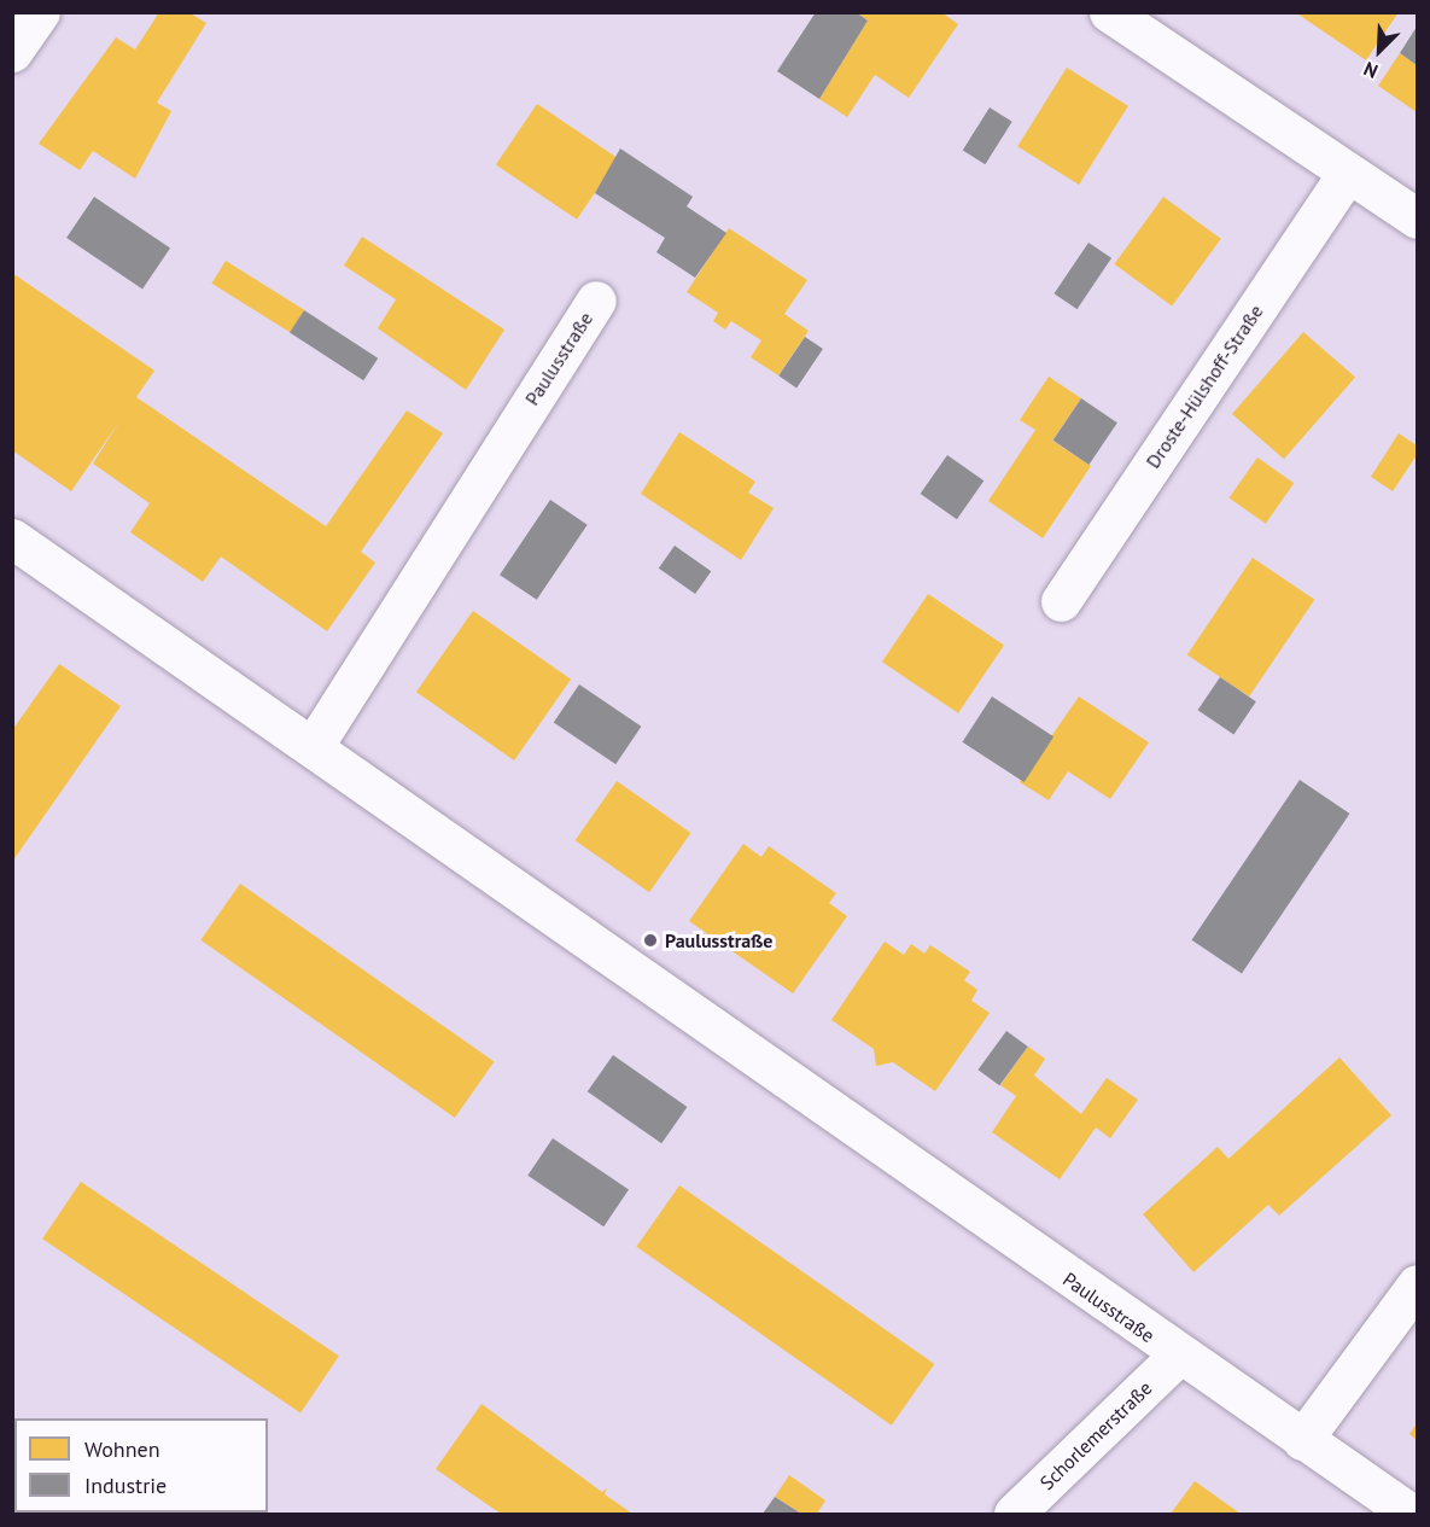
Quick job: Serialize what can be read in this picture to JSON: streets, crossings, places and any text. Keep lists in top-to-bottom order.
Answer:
{
  "streets": {
    "street": ["Paulusstraße", "Droste-Hülshoff-Straße", "Schorlemerstraße"]
  },
  "crossings": [
    ["Paulusstraße", "Schorlemerstraße"]
  ],
  "places": ["Paulusstraße"],
  "legend": ["Wohnen", "Industrie"],
  "north": "bottom left"
}
